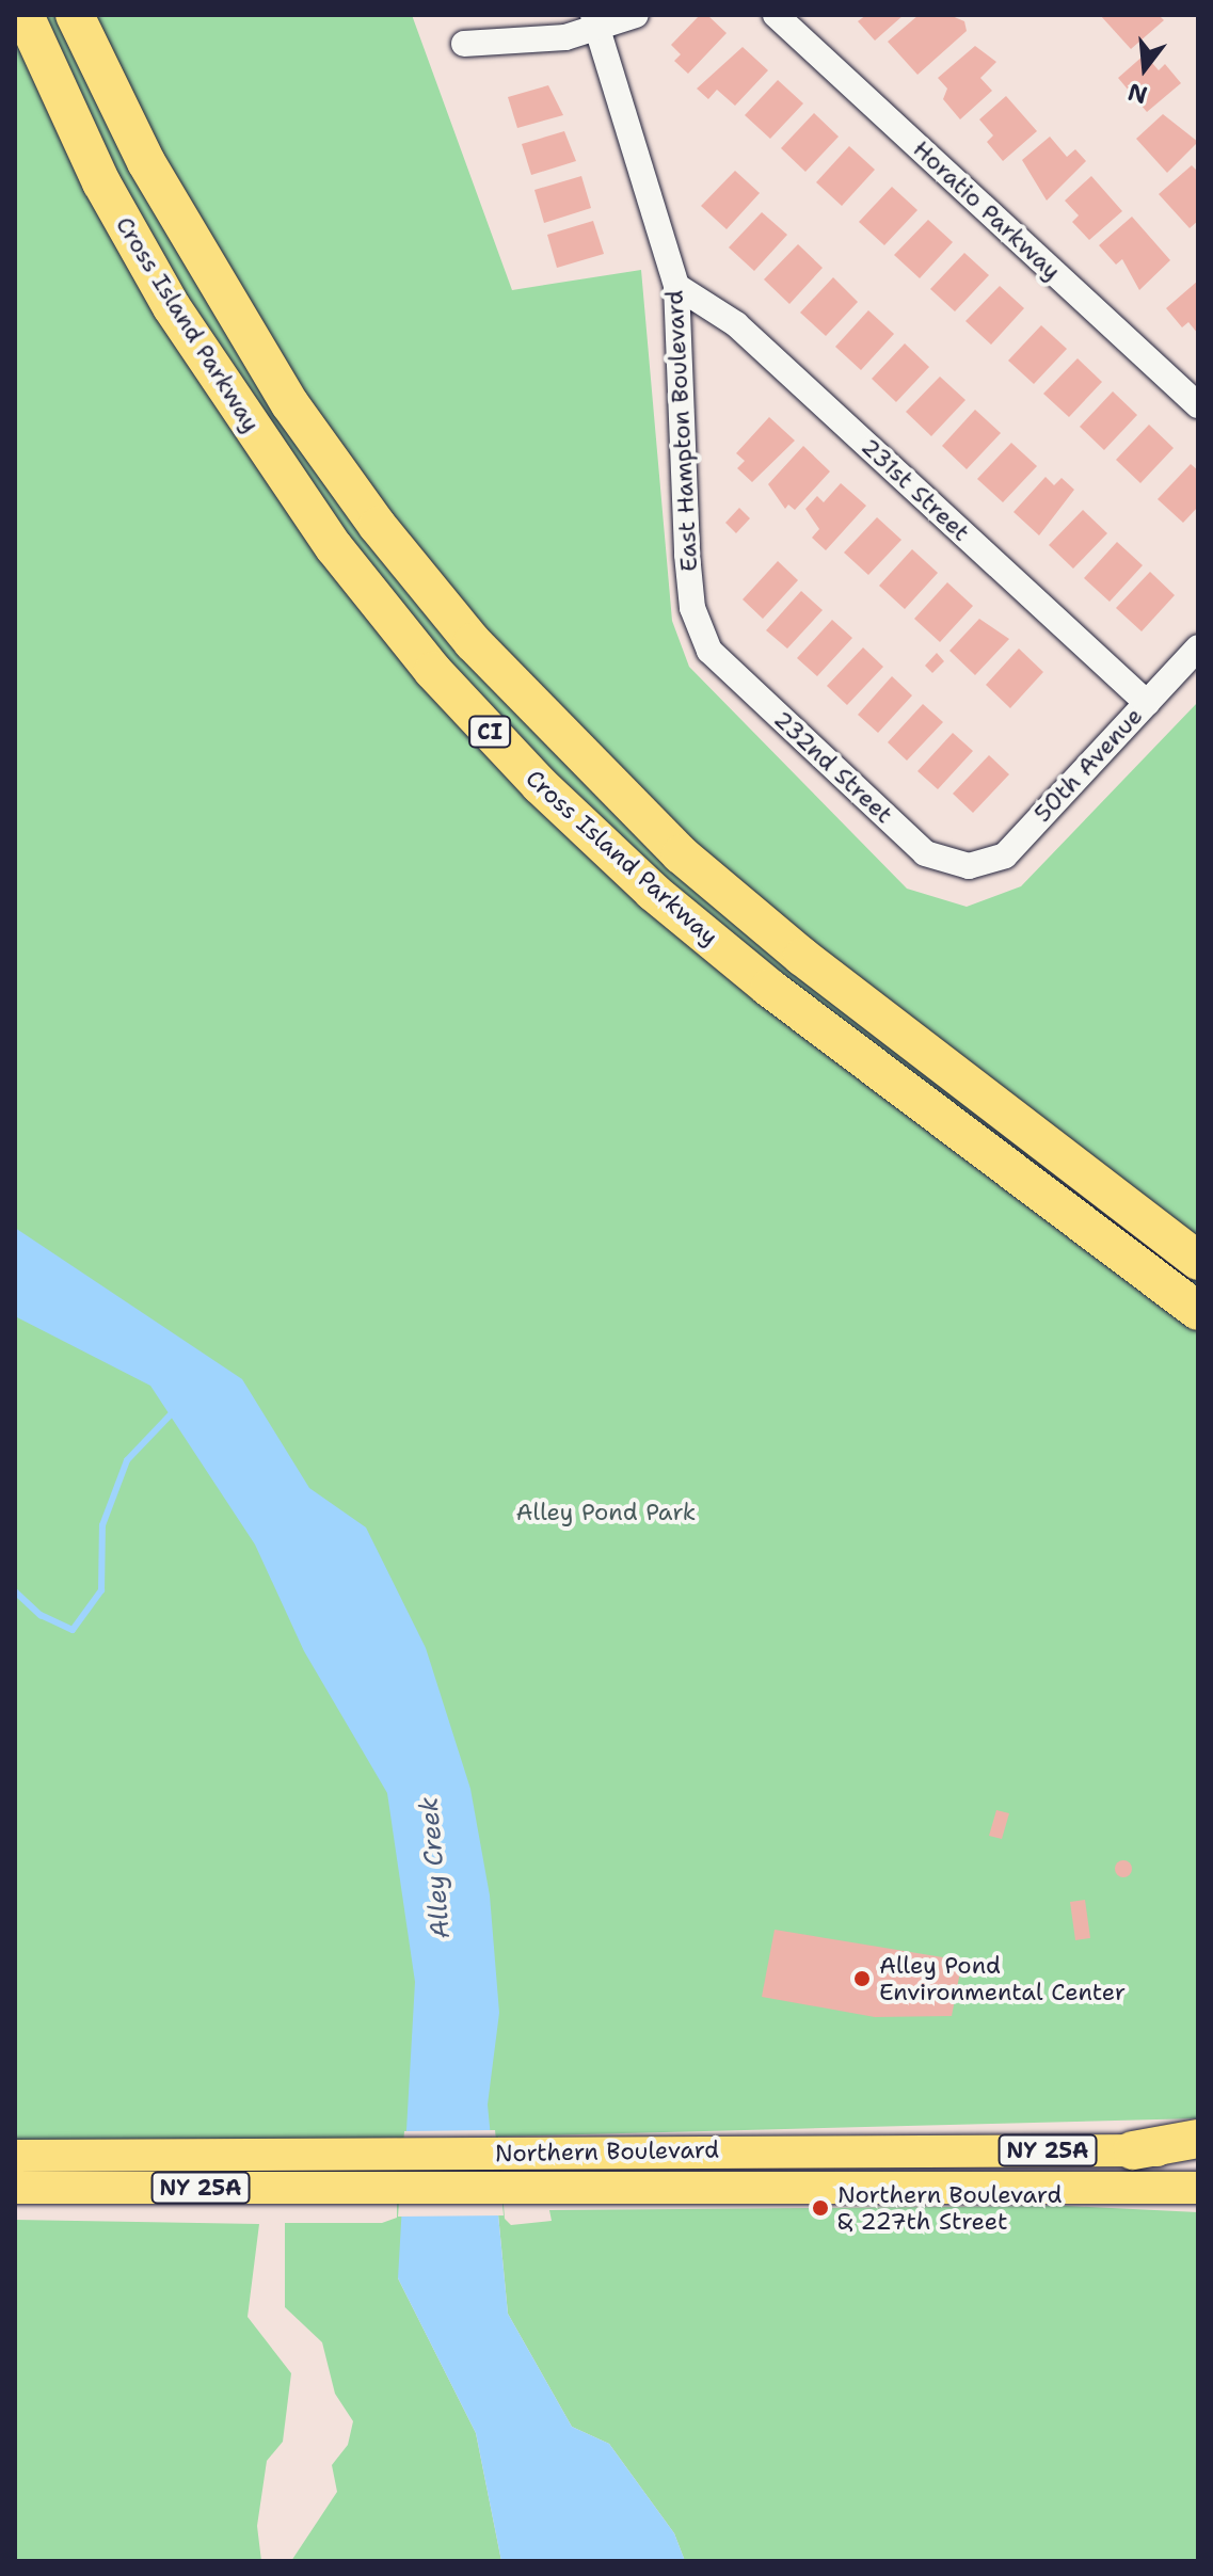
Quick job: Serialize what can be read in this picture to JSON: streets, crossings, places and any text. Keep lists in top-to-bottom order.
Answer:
{
  "streets": {
    "highway": ["Cross Island Parkway", "CI"],
    "main road": ["NY 25A", "Northern Boulevard"],
    "street": [
      "Horatio Parkway",
      "East Hampton Boulevard",
      "231st Street",
      "50th Avenue",
      "232nd Street"
    ]
  },
  "crossings": [
    ["East Hampton Boulevard", "231st Street"],
    ["East Hampton Boulevard", "232nd Street"],
    ["231st Street", "50th Avenue"],
    ["50th Avenue", "232nd Street"]
  ],
  "water": ["Alley Creek"],
  "parks": ["Alley Pond Park"],
  "places": ["Alley Pond Environmental Center", "Northern Boulevard & 227th Street"],
  "north": "bottom"
}
